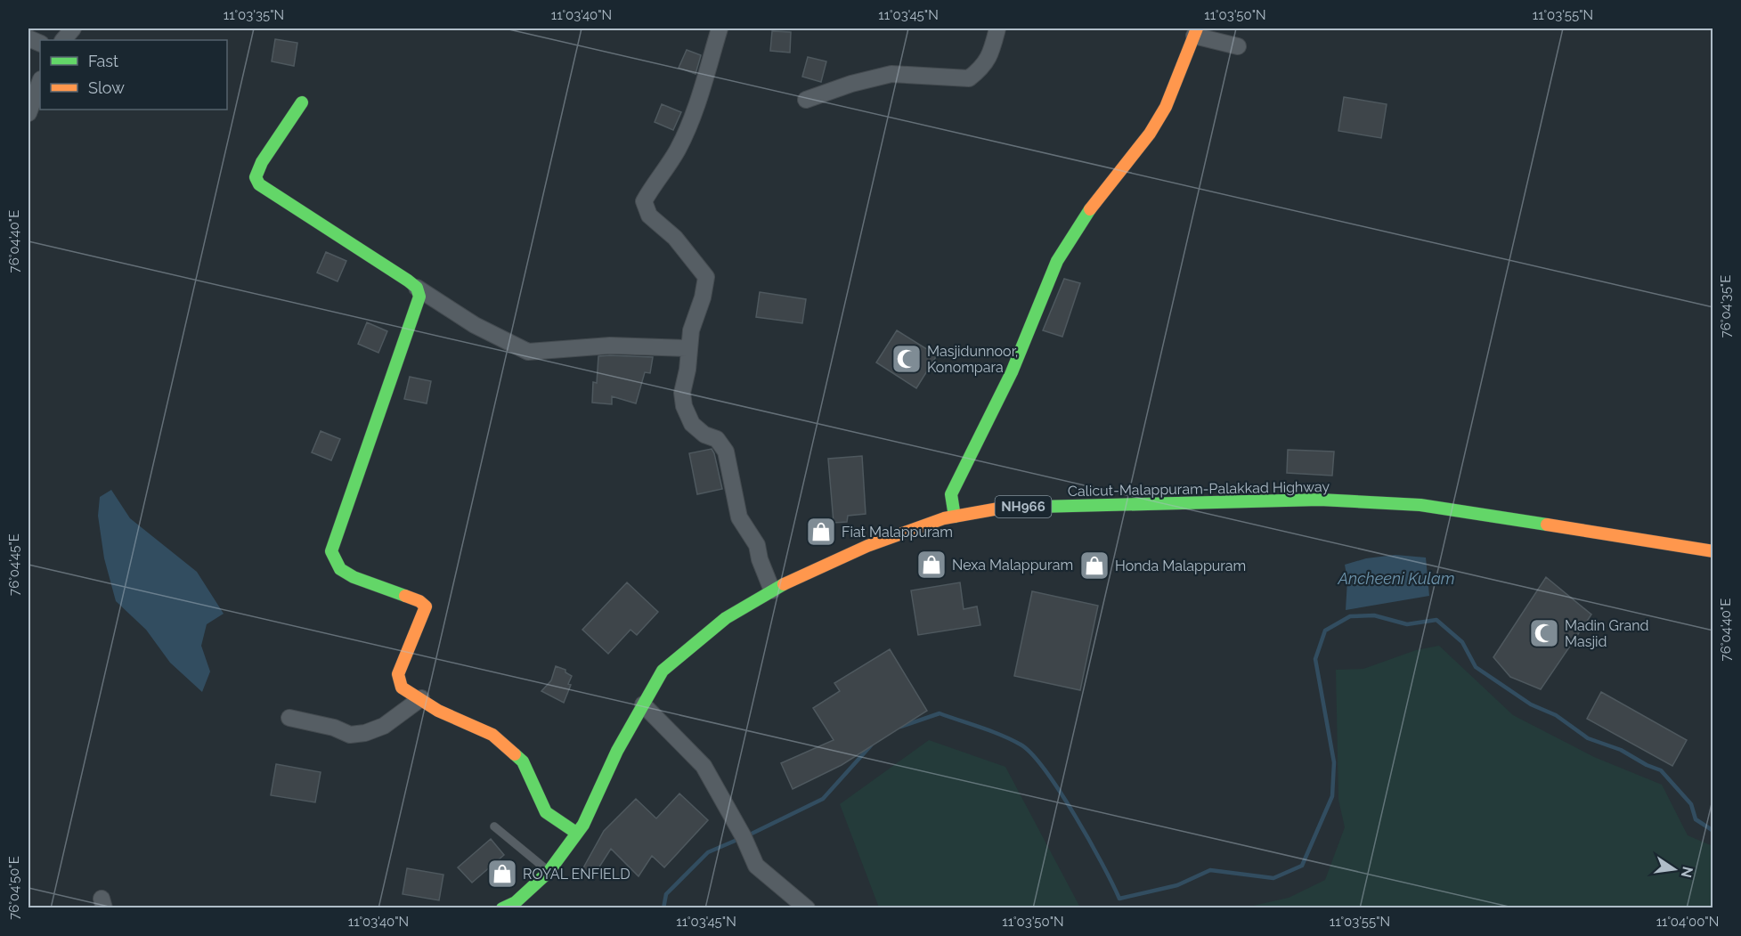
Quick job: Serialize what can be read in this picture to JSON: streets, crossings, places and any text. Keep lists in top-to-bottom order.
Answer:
{
  "streets": {
    "main road": ["Calicut-Malappuram-Palakkad Highway", "NH966"]
  },
  "water": ["Ancheeni Kulam"],
  "places": {
    "mosque": ["Masjidunnoor, Konompara", "Madin Grand Masjid"],
    "shop": [
      "Fiat Malappuram",
      "Nexa Malappuram",
      "Honda Malappuram",
      "ROYAL ENFIELD"
    ]
  },
  "legend": ["Fast", "Slow"],
  "north": "right",
  "coordinates": [
    "11°03'35\"N",
    "11°03'40\"N",
    "11°03'45\"N",
    "11°03'50\"N",
    "11°03'55\"N",
    "76°04'40\"E",
    "76°04'35\"E",
    "76°04'45\"E",
    "76°04'50\"E",
    "11°04'00\"N"
  ]
}
